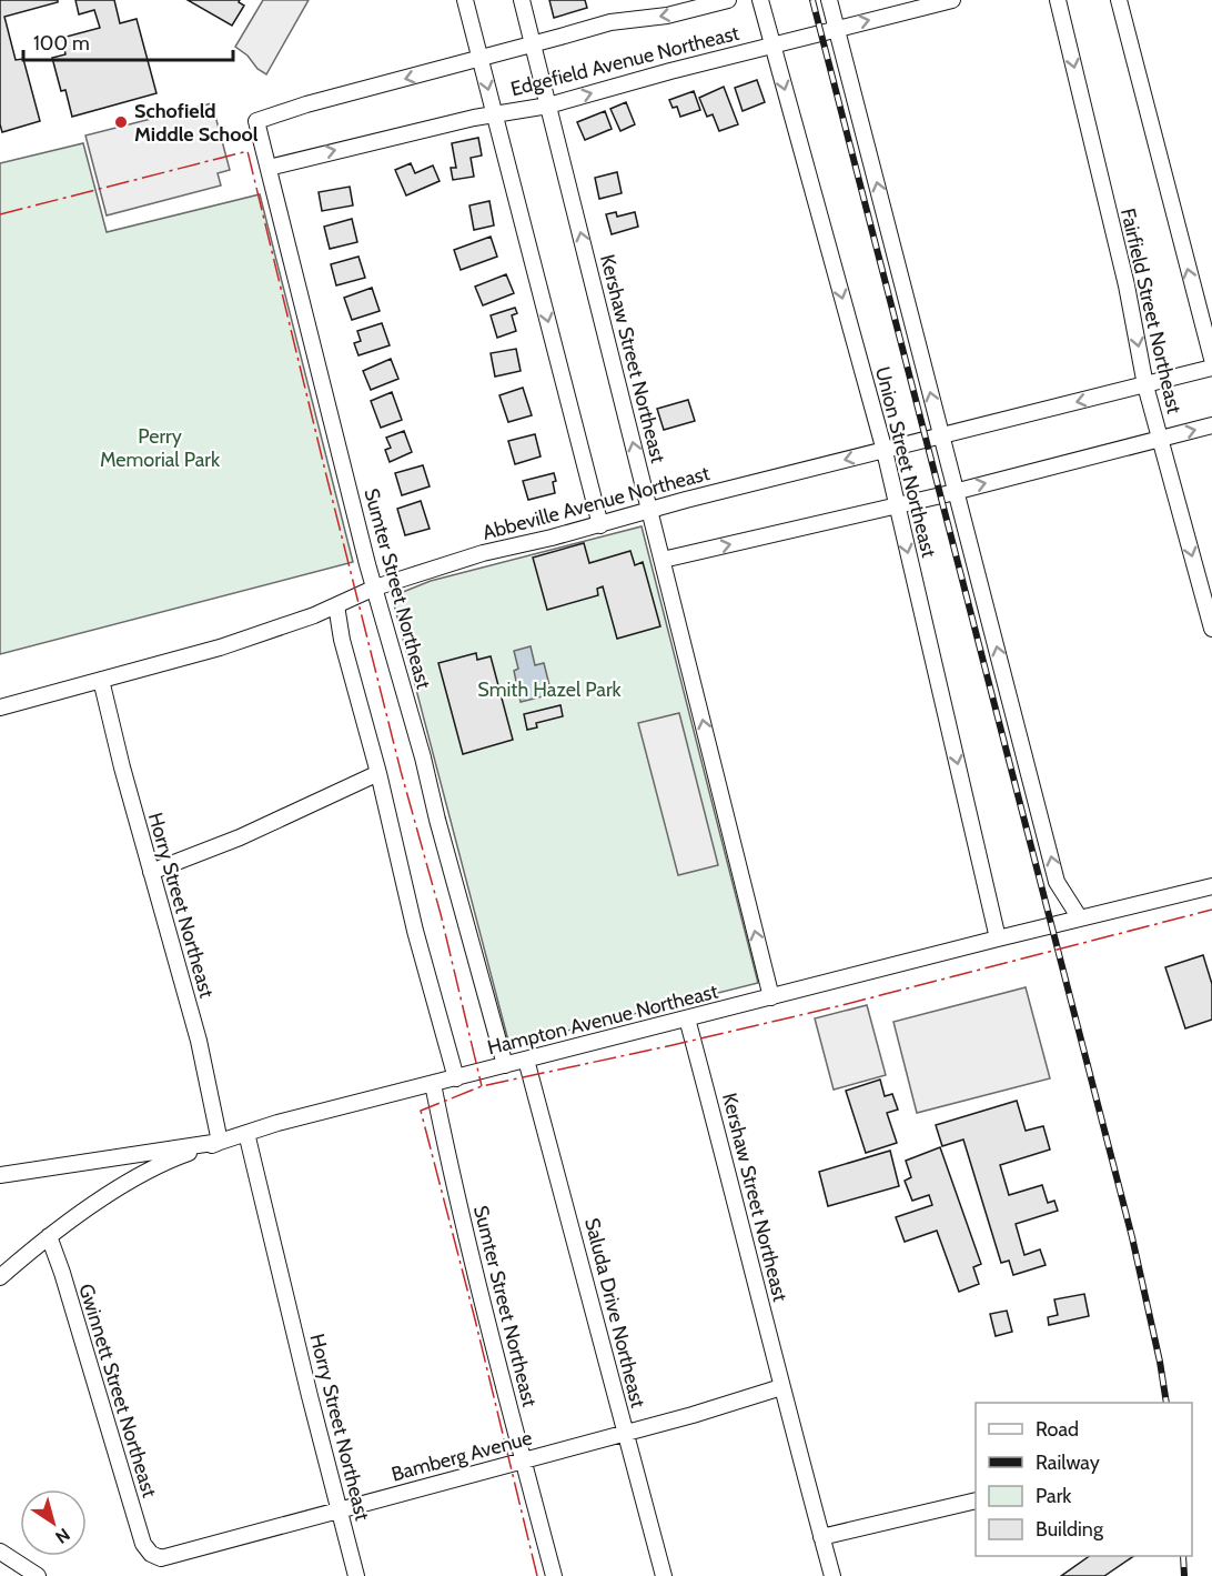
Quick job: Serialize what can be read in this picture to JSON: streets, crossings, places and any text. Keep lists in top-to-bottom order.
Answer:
{
  "streets": {
    "street": [
      "Edgefield Avenue Northeast",
      "Fairfield Street Northeast",
      "Kershaw Street Northeast",
      "Union Street Northeast",
      "Abbeville Avenue Northeast",
      "Sumter Street Northeast",
      "Horry Street Northeast",
      "Hampton Avenue Northeast",
      "Saluda Drive Northeast",
      "Gwinnett Street Northeast",
      "Bamberg Avenue"
    ]
  },
  "crossings": [
    ["Edgefield Avenue Northeast", "Kershaw Street Northeast"],
    ["Edgefield Avenue Northeast", "Union Street Northeast"],
    ["Edgefield Avenue Northeast", "Sumter Street Northeast"],
    ["Fairfield Street Northeast", "Abbeville Avenue Northeast"],
    ["Kershaw Street Northeast", "Abbeville Avenue Northeast"],
    ["Kershaw Street Northeast", "Hampton Avenue Northeast"],
    ["Kershaw Street Northeast", "Bamberg Avenue"],
    ["Union Street Northeast", "Abbeville Avenue Northeast"],
    ["Union Street Northeast", "Hampton Avenue Northeast"],
    ["Abbeville Avenue Northeast", "Sumter Street Northeast"],
    ["Abbeville Avenue Northeast", "Horry Street Northeast"],
    ["Sumter Street Northeast", "Hampton Avenue Northeast"],
    ["Sumter Street Northeast", "Bamberg Avenue"],
    ["Horry Street Northeast", "Hampton Avenue Northeast"],
    ["Horry Street Northeast", "Bamberg Avenue"],
    ["Hampton Avenue Northeast", "Saluda Drive Northeast"],
    ["Saluda Drive Northeast", "Bamberg Avenue"],
    ["Gwinnett Street Northeast", "Bamberg Avenue"]
  ],
  "parks": ["Perry Memorial Park", "Smith Hazel Park"],
  "places": ["Schofield Middle School"],
  "legend": [
    "Road",
    "Railway",
    "Park",
    "Building"
  ],
  "scale_bar": "100 m",
  "north": "bottom right"
}
